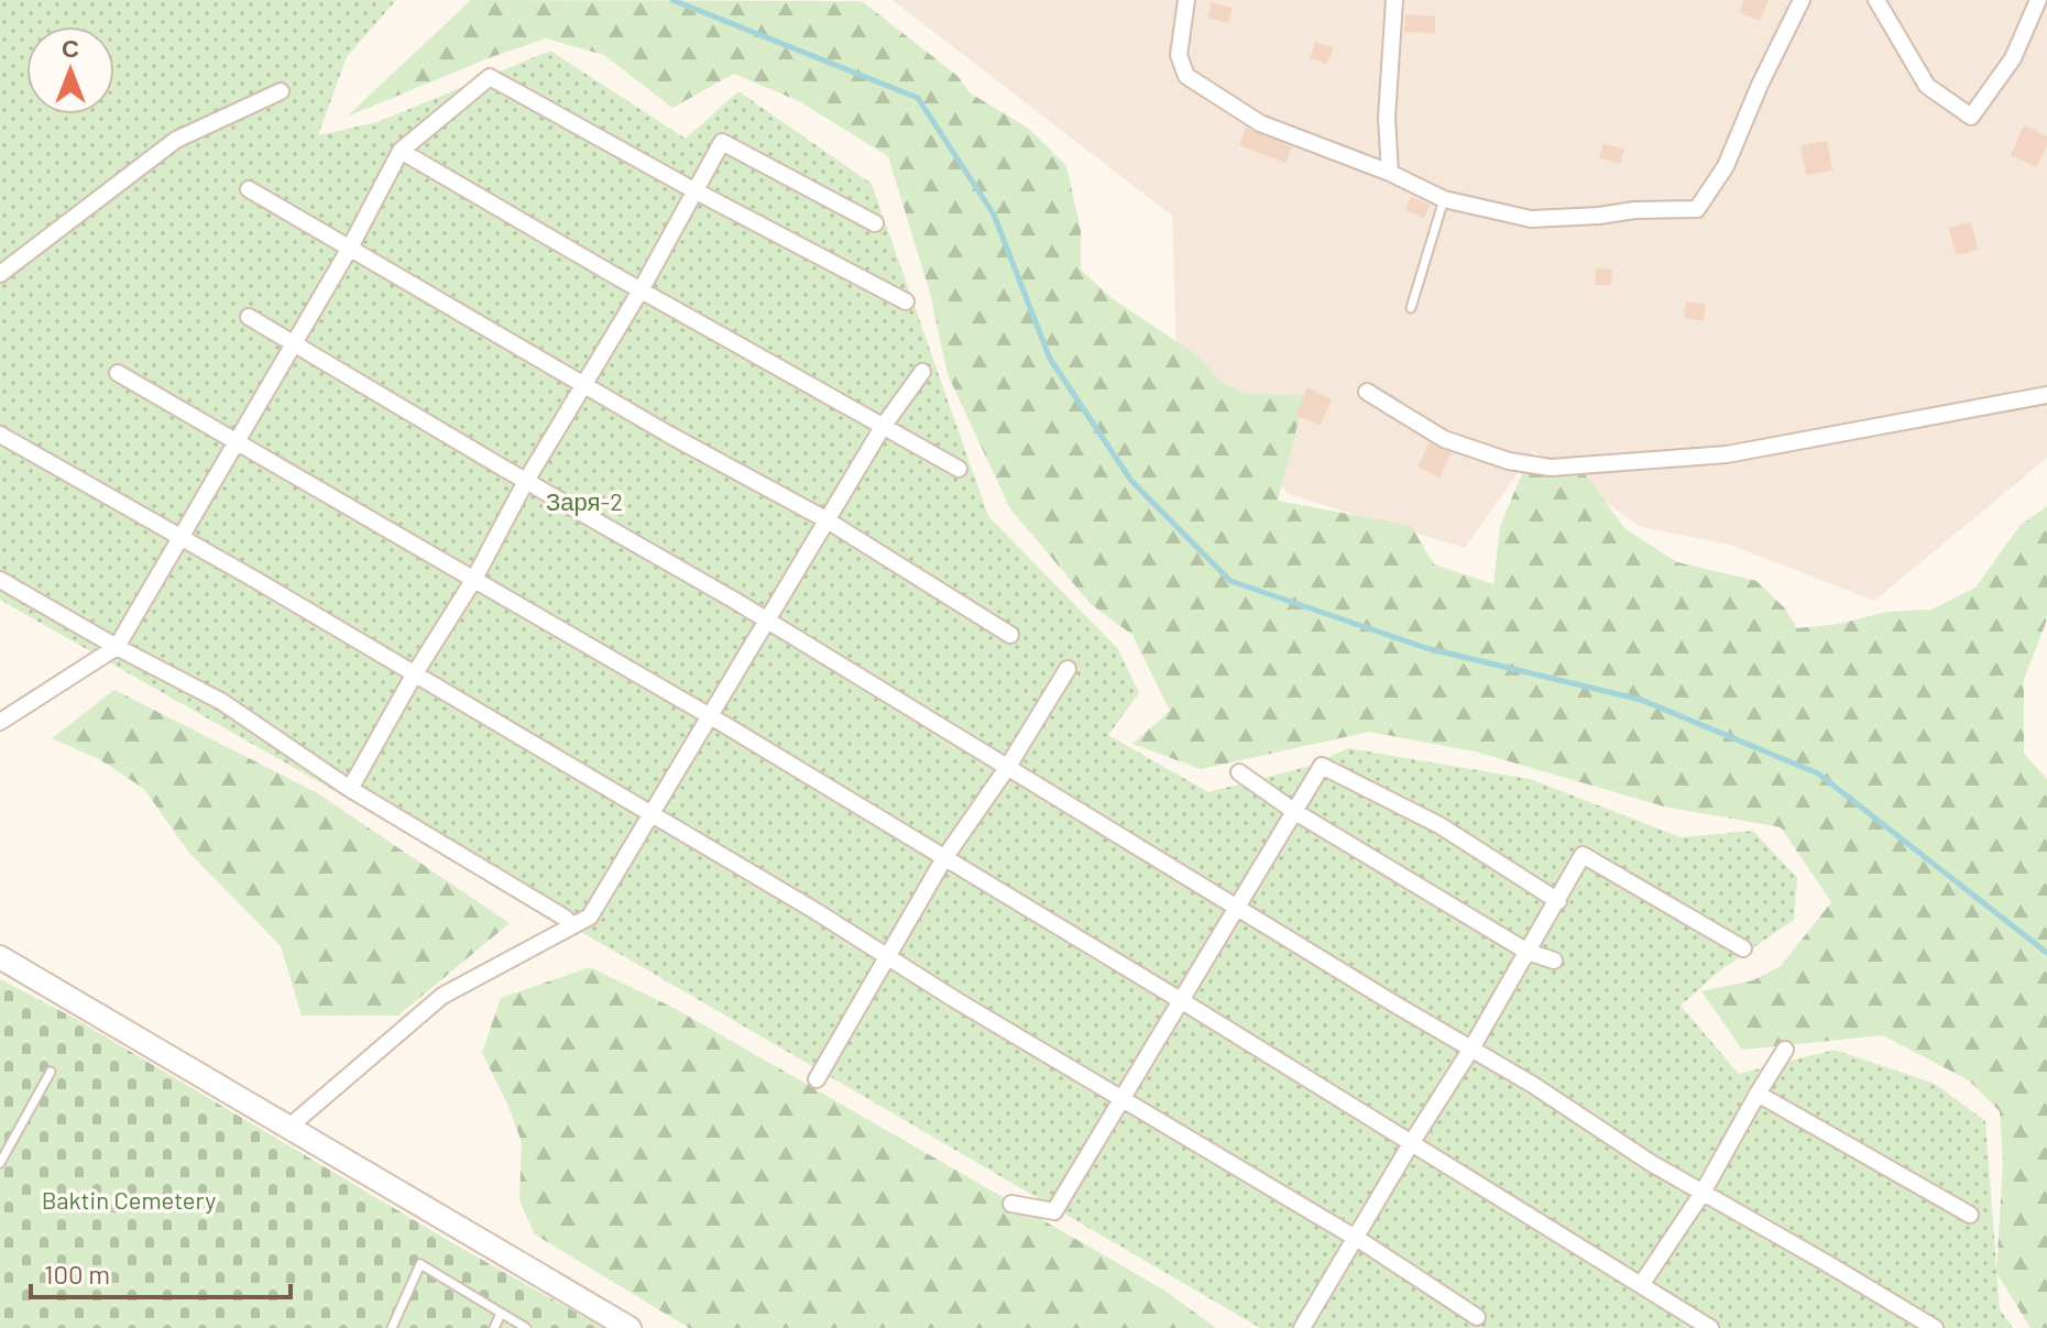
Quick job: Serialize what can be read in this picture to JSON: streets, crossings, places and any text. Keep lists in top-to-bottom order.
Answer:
{
  "parks": ["Заря-2", "Baktin Cemetery"],
  "scale_bar": "100 m",
  "north": "top"
}
